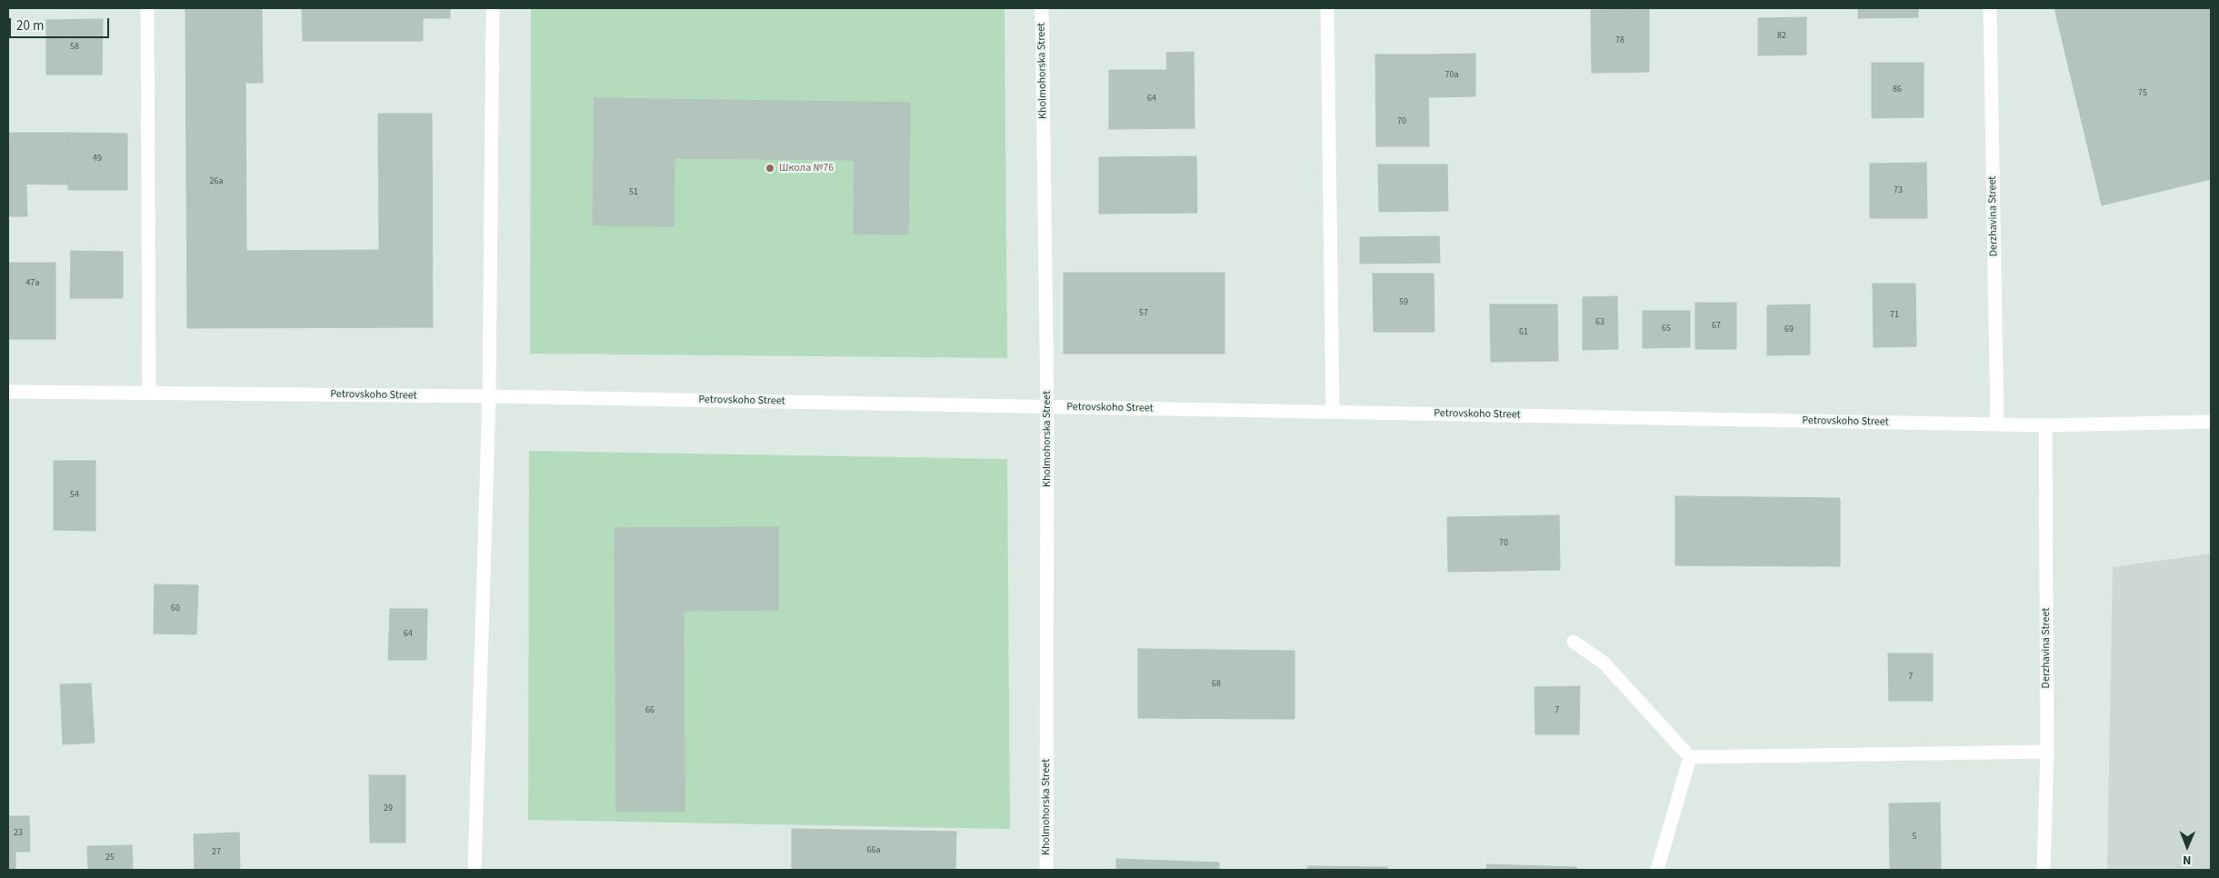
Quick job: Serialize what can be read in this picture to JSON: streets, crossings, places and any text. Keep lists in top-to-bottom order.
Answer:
{
  "streets": {
    "main road": ["Kholmohorska Street", "Derzhavina Street", "Petrovskoho Street"]
  },
  "crossings": [
    ["Kholmohorska Street", "Petrovskoho Street"],
    ["Derzhavina Street", "Petrovskoho Street"]
  ],
  "places": ["Школа №76"],
  "house_numbers": [
    "82",
    "78",
    "58",
    "70а",
    "86",
    "75",
    "64",
    "70",
    "49",
    "26а",
    "73",
    "51",
    "47а",
    "59",
    "57",
    "71",
    "63",
    "67",
    "65",
    "69",
    "61",
    "54",
    "70",
    "60",
    "64",
    "7",
    "68",
    "66",
    "7",
    "29",
    "23",
    "5",
    "66а",
    "27",
    "25"
  ],
  "scale_bar": "20 m",
  "north": "bottom"
}
